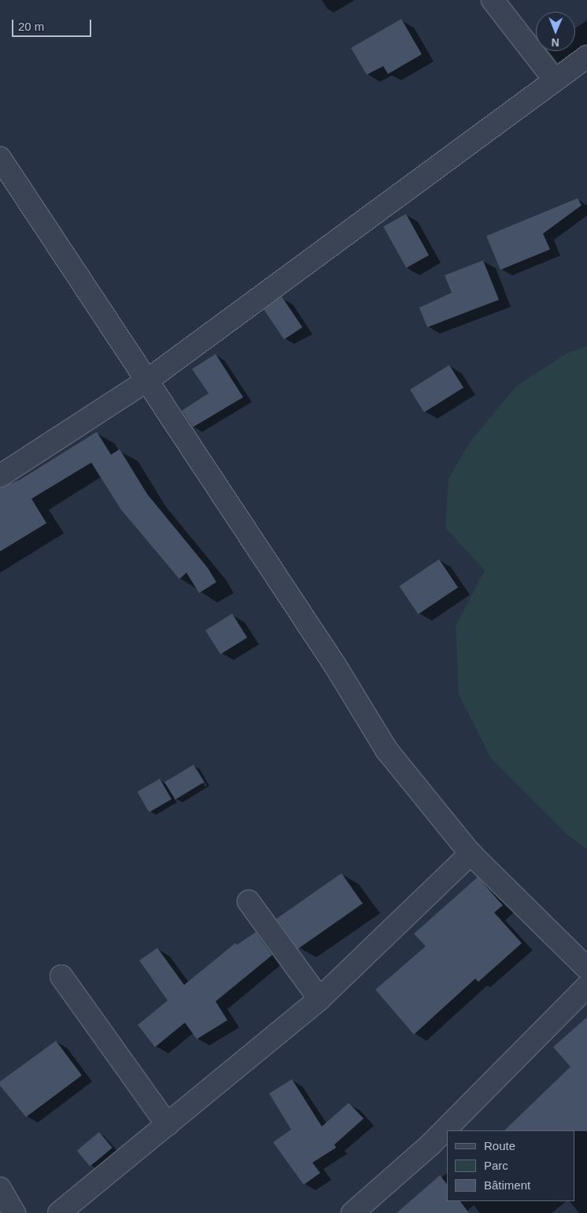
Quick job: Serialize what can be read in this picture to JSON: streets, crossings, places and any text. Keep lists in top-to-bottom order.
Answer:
{
  "legend": ["Route", "Parc", "Bâtiment"],
  "scale_bar": "20 m",
  "north": "bottom"
}
